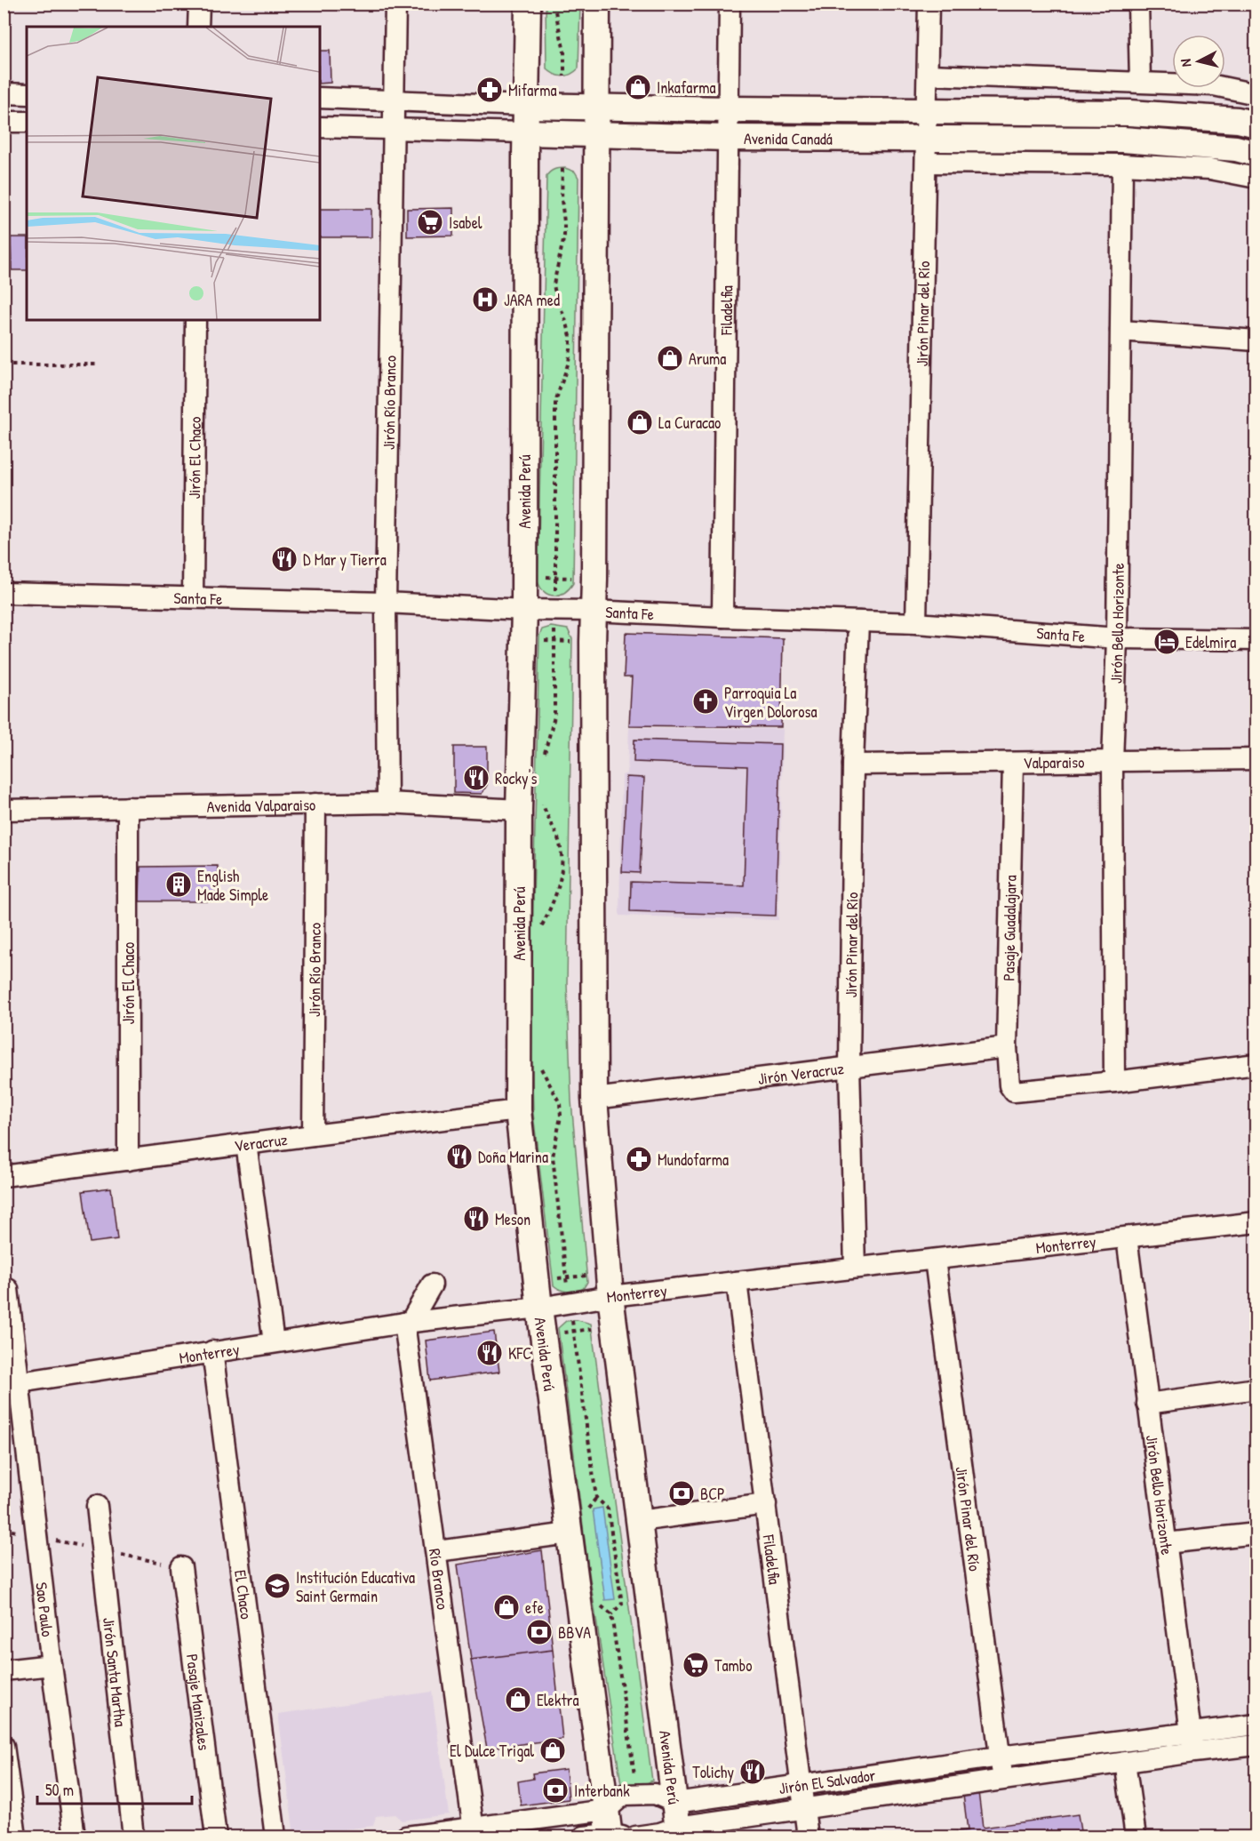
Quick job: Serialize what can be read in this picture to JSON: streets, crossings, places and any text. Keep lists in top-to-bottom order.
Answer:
{
  "streets": {
    "main road": ["Avenida Canadá", "Avenida Perú"],
    "street": [
      "Filadelfia",
      "Jirón Pinar del Río",
      "Jirón Río Branco",
      "Jirón El Chaco",
      "Santa Fe",
      "Jirón Bello Horizonte",
      "Valparaiso",
      "Avenida Valparaiso",
      "Pasaje Guadalajara",
      "Jirón Veracruz",
      "Veracruz",
      "Monterrey",
      "Río Branco",
      "El Chaco",
      "Sao Paulo",
      "Jirón Santa Martha",
      "Pasaje Manizales",
      "Jirón El Salvador"
    ]
  },
  "crossings": [
    ["Avenida Canadá", "Filadelfia"],
    ["Avenida Canadá", "Jirón Pinar del Río"],
    ["Avenida Canadá", "Jirón Río Branco"],
    ["Avenida Canadá", "Avenida Perú"],
    ["Avenida Canadá", "Jirón Bello Horizonte"],
    ["Filadelfia", "Santa Fe"],
    ["Filadelfia", "Monterrey"],
    ["Filadelfia", "Jirón El Salvador"],
    ["Jirón Pinar del Río", "Santa Fe"],
    ["Jirón Pinar del Río", "Valparaiso"],
    ["Jirón Pinar del Río", "Jirón Veracruz"],
    ["Jirón Pinar del Río", "Monterrey"],
    ["Jirón Pinar del Río", "Jirón El Salvador"],
    ["Jirón Río Branco", "Santa Fe"],
    ["Jirón Río Branco", "Avenida Valparaiso"],
    ["Jirón Río Branco", "Veracruz"],
    ["Jirón El Chaco", "Santa Fe"],
    ["Jirón El Chaco", "Avenida Valparaiso"],
    ["Jirón El Chaco", "Veracruz"],
    ["Avenida Perú", "Santa Fe"],
    ["Avenida Perú", "Avenida Valparaiso"],
    ["Avenida Perú", "Jirón Veracruz"],
    ["Avenida Perú", "Veracruz"],
    ["Avenida Perú", "Monterrey"],
    ["Avenida Perú", "Jirón El Salvador"],
    ["Santa Fe", "Jirón Bello Horizonte"],
    ["Jirón Bello Horizonte", "Valparaiso"],
    ["Jirón Bello Horizonte", "Pasaje Guadalajara"],
    ["Jirón Bello Horizonte", "Monterrey"],
    ["Jirón Bello Horizonte", "Jirón El Salvador"],
    ["Valparaiso", "Pasaje Guadalajara"],
    ["Pasaje Guadalajara", "Jirón Veracruz"],
    ["Monterrey", "Río Branco"],
    ["Monterrey", "El Chaco"],
    ["Monterrey", "Sao Paulo"],
    ["Río Branco", "Jirón El Salvador"]
  ],
  "places": {
    "shop": [
      "Inkafarma",
      "Aruma",
      "La Curacao",
      "efe",
      "Elektra",
      "El Dulce Trigal"
    ],
    "pharmacy": ["Mifarma", "Mundofarma"],
    "supermarket": ["Isabel", "Tambo"],
    "hospital": ["JARA med"],
    "restaurant": [
      "D Mar y Tierra",
      "Rocky's",
      "Doña Marina",
      "Meson",
      "KFC",
      "Tolichy"
    ],
    "hotel": ["Edelmira"],
    "church": ["Parroquia La Virgen Dolorosa"],
    "building": ["English Made Simple"],
    "bank": ["BCP", "BBVA", "Interbank"],
    "school or university": ["Institución Educativa Saint Germain"]
  },
  "scale_bar": "50 m",
  "north": "left"
}
